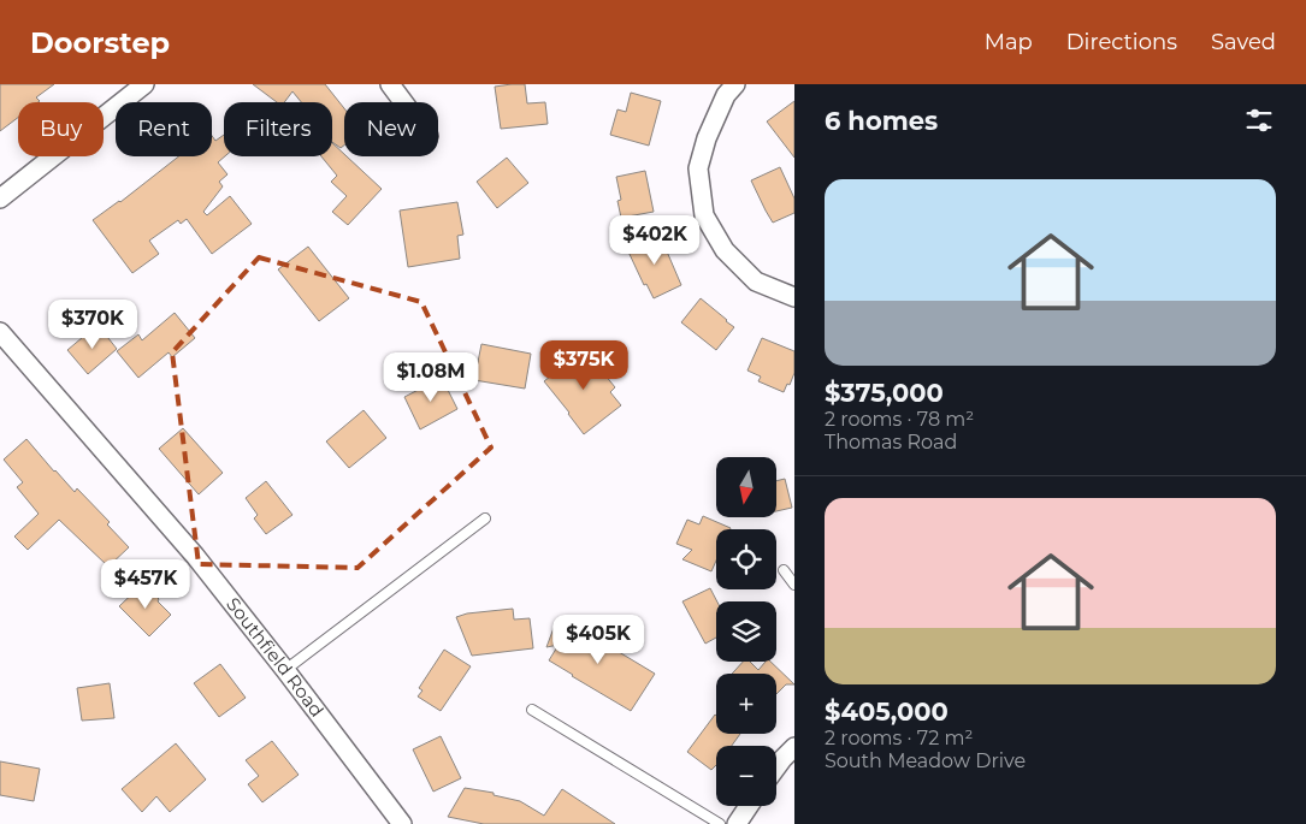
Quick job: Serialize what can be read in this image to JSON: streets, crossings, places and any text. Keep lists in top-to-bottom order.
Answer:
{
  "streets": {
    "street": ["Southfield Road"]
  },
  "north": "bottom",
  "page": {
    "header": "Doorstep",
    "nav": ["Map", "Directions", "Saved"],
    "heading": "6 homes",
    "chip": [
      "Buy",
      "Rent",
      "Filters",
      "New"
    ],
    "list": [
      {
        "name": "$375,000",
        "note": "2 rooms · 78 m² · Thomas Road"
      },
      {
        "name": "$405,000",
        "note": "2 rooms · 72 m² · South Meadow Drive"
      }
    ],
    "price": [
      "$402K",
      "$370K",
      "$375K",
      "$1.08M",
      "$457K",
      "$405K"
    ],
    "map_buttons": ["+", "−"]
  }
}
